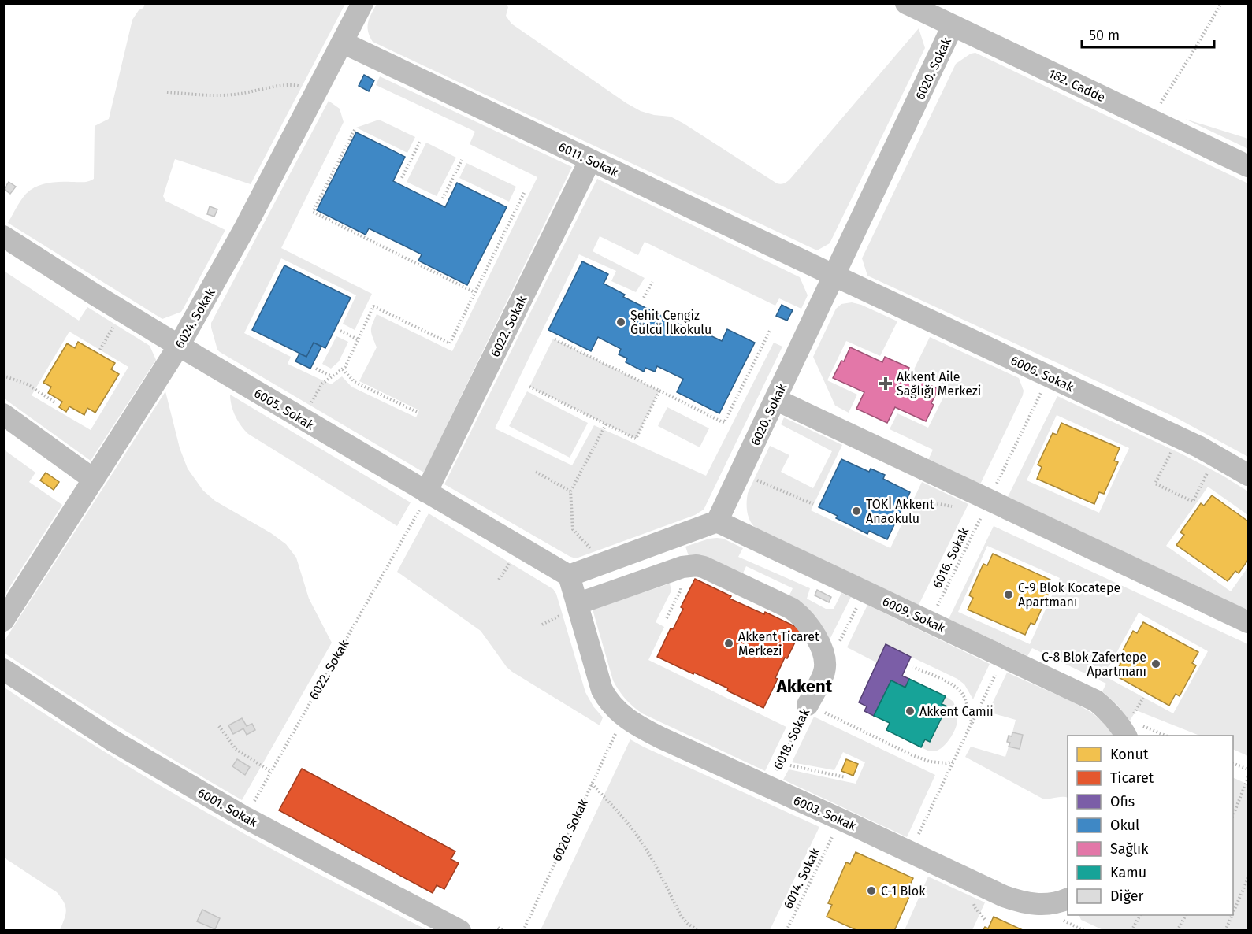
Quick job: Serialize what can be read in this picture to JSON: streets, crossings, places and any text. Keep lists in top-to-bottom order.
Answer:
{
  "streets": {
    "street": [
      "6020. Sokak",
      "182. Cadde",
      "6011. Sokak",
      "6024. Sokak",
      "6022. Sokak",
      "6006. Sokak",
      "6005. Sokak",
      "6009. Sokak",
      "6018. Sokak",
      "6001. Sokak",
      "6003. Sokak"
    ],
    "path": ["6016. Sokak", "6014. Sokak"]
  },
  "crossings": [
    ["6020. Sokak", "182. Cadde"],
    ["6020. Sokak", "6011. Sokak"],
    ["6020. Sokak", "6006. Sokak"],
    ["6020. Sokak", "6009. Sokak"],
    ["6020. Sokak", "6003. Sokak"],
    ["6011. Sokak", "6024. Sokak"],
    ["6011. Sokak", "6022. Sokak"],
    ["6011. Sokak", "6006. Sokak"],
    ["6024. Sokak", "6005. Sokak"],
    ["6022. Sokak", "6005. Sokak"]
  ],
  "districts": ["Akkent"],
  "places": {
    "other": [
      "Şehit Cengiz Gülcü İlkokulu",
      "TOKİ Akkent Anaokulu",
      "C-9 Blok Kocatepe Apartmanı",
      "Akkent Ticaret Merkezi",
      "C-8 Blok Zafertepe Apartmanı",
      "Akkent Camii",
      "C-1 Blok"
    ],
    "health": ["Akkent Aile Sağlığı Merkezi"]
  },
  "legend": [
    "Konut",
    "Ticaret",
    "Ofis",
    "Okul",
    "Sağlık",
    "Kamu",
    "Diğer"
  ],
  "scale_bar": "50 m"
}
